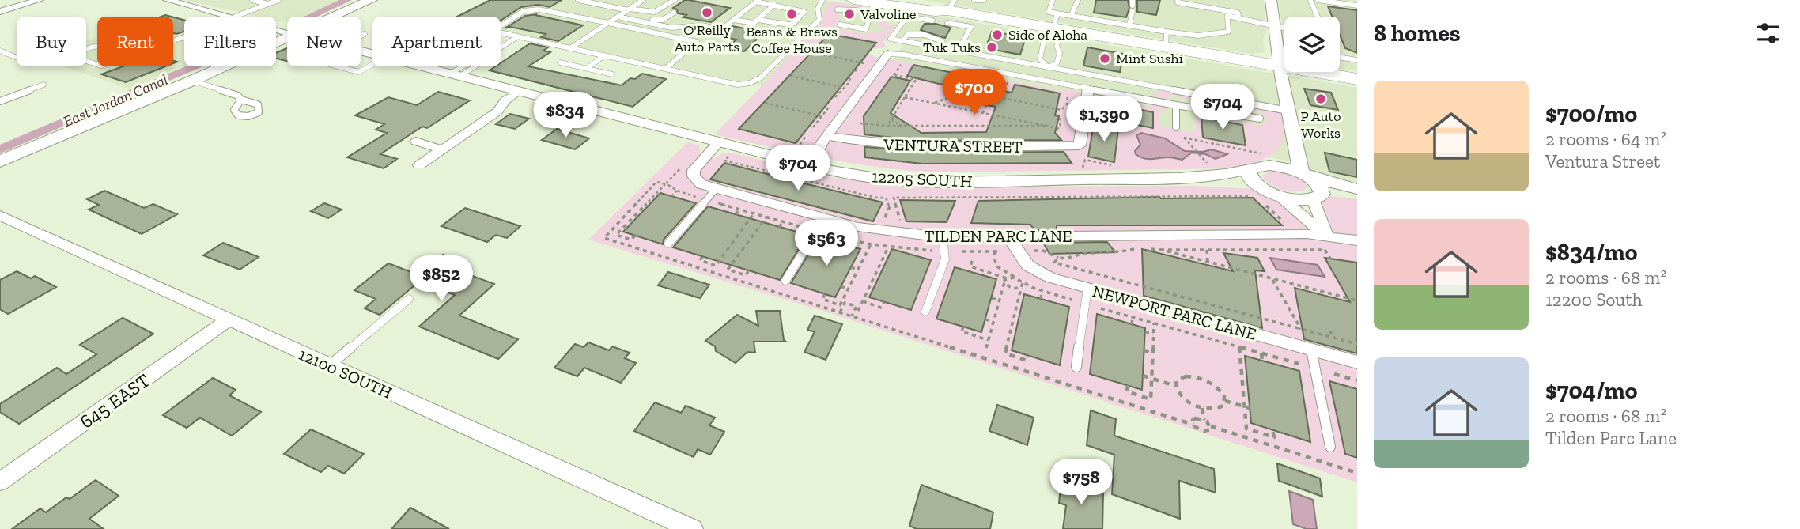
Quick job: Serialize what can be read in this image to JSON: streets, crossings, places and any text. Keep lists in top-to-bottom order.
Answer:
{
  "streets": {
    "street": [
      "VENTURA STREET",
      "12205 SOUTH",
      "TILDEN PARC LANE",
      "NEWPORT PARC LANE",
      "12100 SOUTH",
      "645 EAST"
    ]
  },
  "crossings": [
    ["12205 SOUTH", "TILDEN PARC LANE"],
    ["TILDEN PARC LANE", "NEWPORT PARC LANE"],
    ["12100 SOUTH", "645 EAST"]
  ],
  "water": ["East Jordan Canal"],
  "places": [
    "O'Reilly Auto Parts",
    "Beans & Brews Coffee House",
    "Valvoline",
    "Side of Aloha",
    "Tuk Tuks",
    "Mint Sushi",
    "P Auto Works"
  ],
  "page": {
    "heading": "8 homes",
    "chip": [
      "Buy",
      "Rent",
      "Filters",
      "New",
      "Apartment"
    ],
    "list": [
      {
        "name": "$700/mo",
        "note": "2 rooms · 64 m² · Ventura Street"
      },
      {
        "name": "$834/mo",
        "note": "2 rooms · 68 m² · 12200 South"
      },
      {
        "name": "$704/mo",
        "note": "2 rooms · 68 m² · Tilden Parc Lane"
      }
    ],
    "price": [
      "$700",
      "$704",
      "$834",
      "$1,390",
      "$704",
      "$563",
      "$852",
      "$758"
    ]
  }
}
